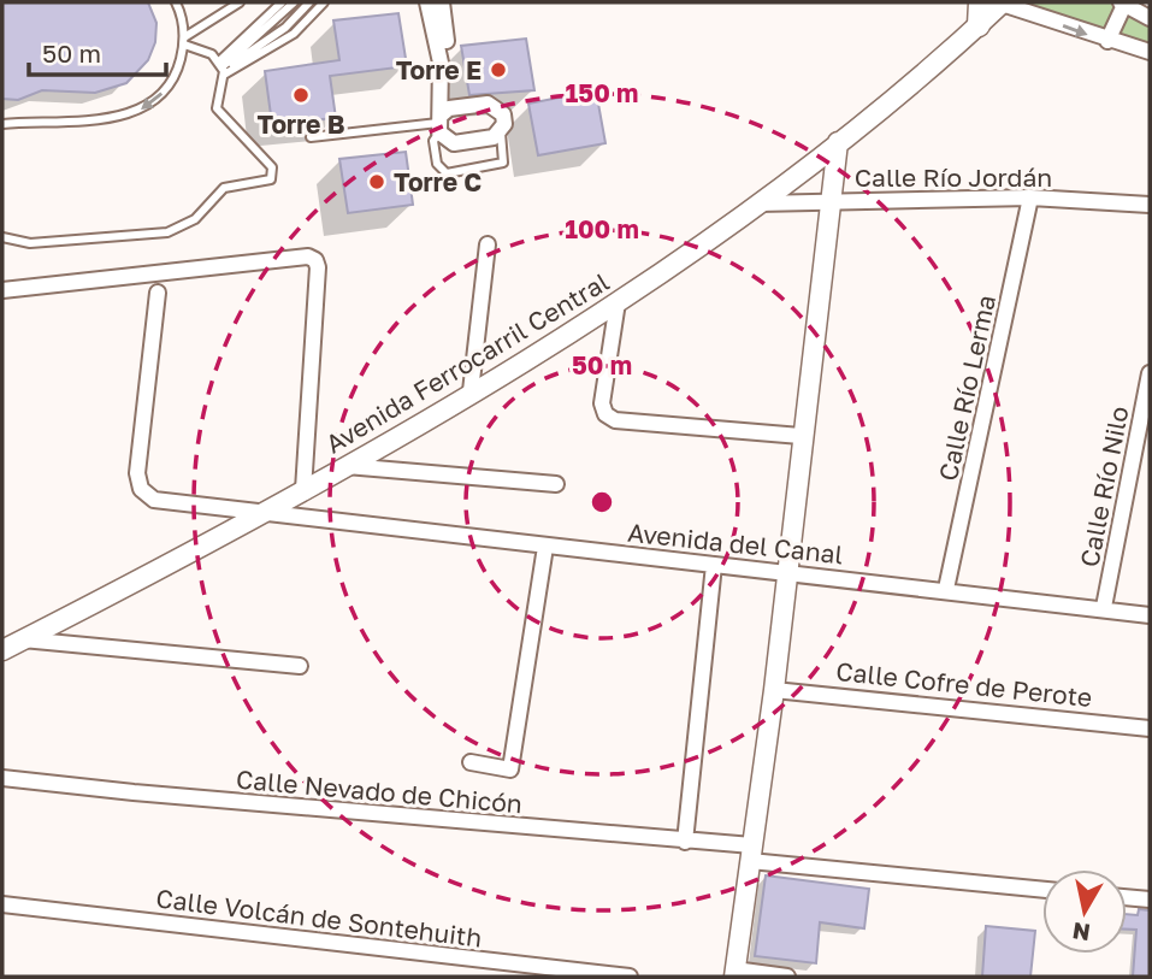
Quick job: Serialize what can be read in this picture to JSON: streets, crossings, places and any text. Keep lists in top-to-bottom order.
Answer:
{
  "streets": {
    "street": [
      "Calle Río Jordán",
      "Avenida Ferrocarril Central",
      "Calle Río Lerma",
      "Calle Río Nilo",
      "Avenida del Canal",
      "Calle Cofre de Perote",
      "Calle Nevado de Chicón",
      "Calle Volcán de Sontehuith"
    ]
  },
  "crossings": [
    ["Calle Río Jordán", "Avenida Ferrocarril Central"],
    ["Calle Río Jordán", "Calle Río Lerma"],
    ["Avenida Ferrocarril Central", "Avenida del Canal"],
    ["Calle Río Lerma", "Avenida del Canal"],
    ["Calle Río Nilo", "Avenida del Canal"]
  ],
  "places": ["Torre E", "Torre B", "Torre C"],
  "scale_bar": "50 m",
  "north": "bottom",
  "rings": ["150 m", "100 m", "50 m"]
}
